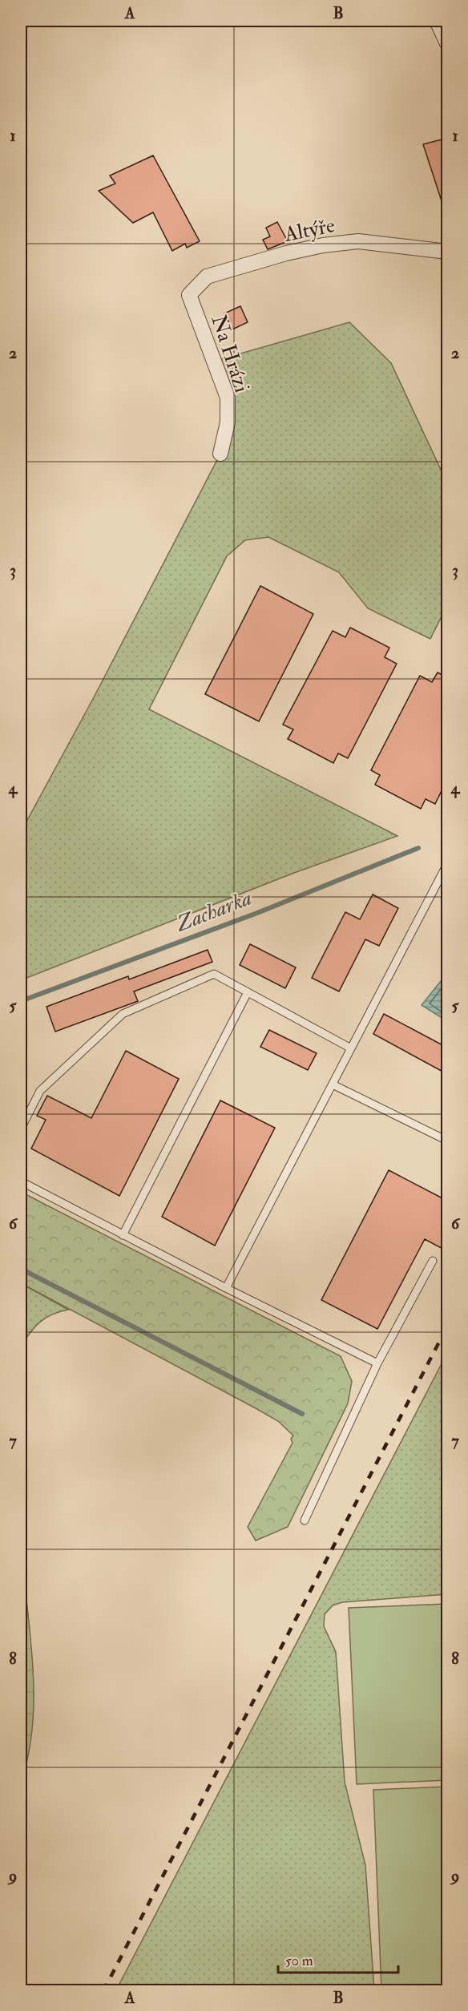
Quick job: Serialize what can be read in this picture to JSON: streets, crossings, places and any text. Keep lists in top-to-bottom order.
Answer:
{
  "streets": {
    "street": ["Altýře", "Na Hrázi"]
  },
  "crossings": [
    ["Altýře", "Na Hrázi"]
  ],
  "water": ["Zacharka"],
  "scale_bar": "50 m",
  "grid": {
    "columns": ["A", "B"],
    "rows": [
      "1",
      "2",
      "3",
      "4",
      "5",
      "6",
      "7",
      "8",
      "9"
    ]
  }
}
